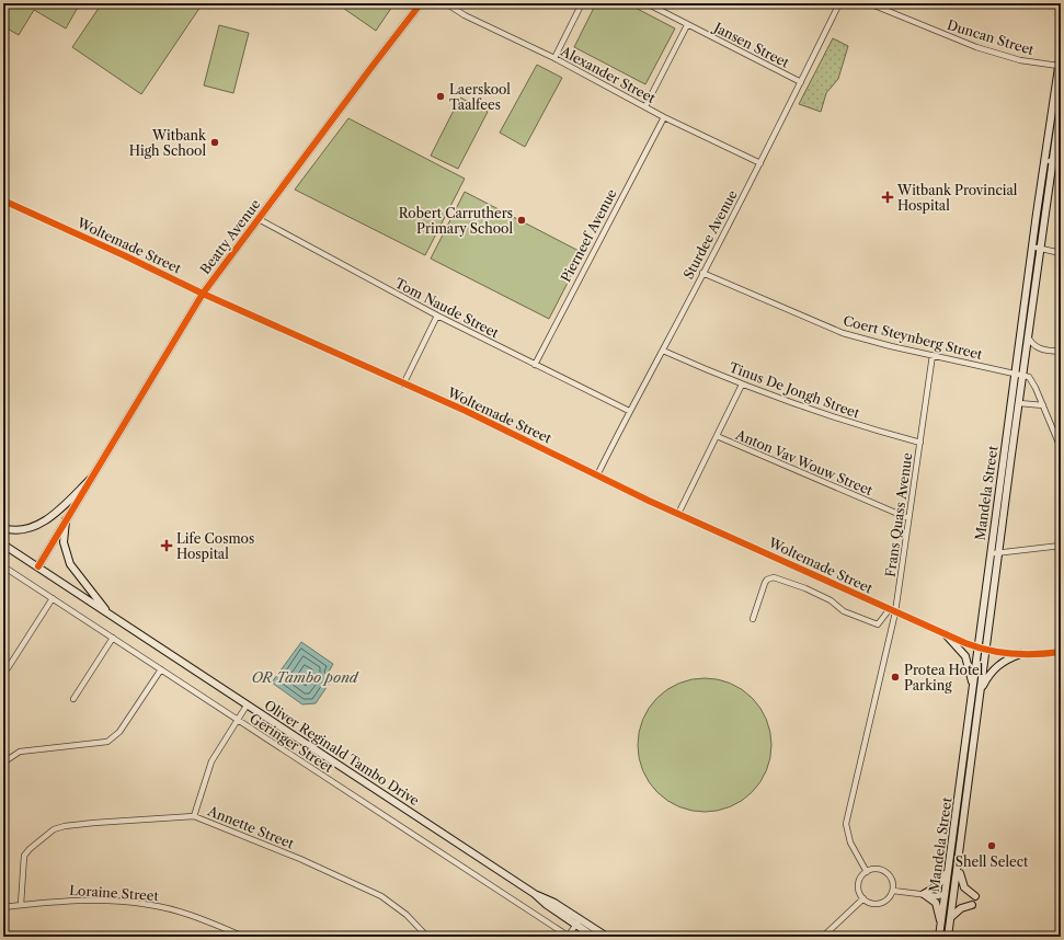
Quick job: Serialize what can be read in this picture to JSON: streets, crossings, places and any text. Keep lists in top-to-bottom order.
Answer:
{
  "streets": {
    "main road": ["Mandela Street", "Oliver Reginald Tambo Drive"],
    "street": [
      "Duncan Street",
      "Jansen Street",
      "Alexander Street",
      "Sturdee Avenue",
      "Pierneef Avenue",
      "Beatty Avenue",
      "Woltemade Street",
      "Tom Naude Street",
      "Coert Steynberg Street",
      "Tinus De Jongh Street",
      "Anton Vav Wouw Street",
      "Frans Quass Avenue",
      "Geringer Street",
      "Annette Street",
      "Loraine Street"
    ]
  },
  "crossings": [
    ["Duncan Street", "Mandela Street"],
    ["Jansen Street", "Sturdee Avenue"],
    ["Alexander Street", "Sturdee Avenue"],
    ["Alexander Street", "Pierneef Avenue"],
    ["Sturdee Avenue", "Woltemade Street"],
    ["Sturdee Avenue", "Tom Naude Street"],
    ["Sturdee Avenue", "Coert Steynberg Street"],
    ["Sturdee Avenue", "Tinus De Jongh Street"],
    ["Pierneef Avenue", "Tom Naude Street"],
    ["Beatty Avenue", "Woltemade Street"],
    ["Beatty Avenue", "Tom Naude Street"],
    ["Beatty Avenue", "Oliver Reginald Tambo Drive"],
    ["Woltemade Street", "Mandela Street"],
    ["Woltemade Street", "Frans Quass Avenue"],
    ["Coert Steynberg Street", "Mandela Street"],
    ["Coert Steynberg Street", "Frans Quass Avenue"],
    ["Tinus De Jongh Street", "Frans Quass Avenue"],
    ["Anton Vav Wouw Street", "Frans Quass Avenue"],
    ["Annette Street", "Loraine Street"]
  ],
  "water": ["OR Tambo pond"],
  "places": {
    "other": [
      "Laerskool Taalfees",
      "Witbank High School",
      "Robert Carruthers Primary School",
      "Protea Hotel Parking",
      "Shell Select"
    ],
    "health": ["Witbank Provincial Hospital", "Life Cosmos Hospital"]
  }
}
